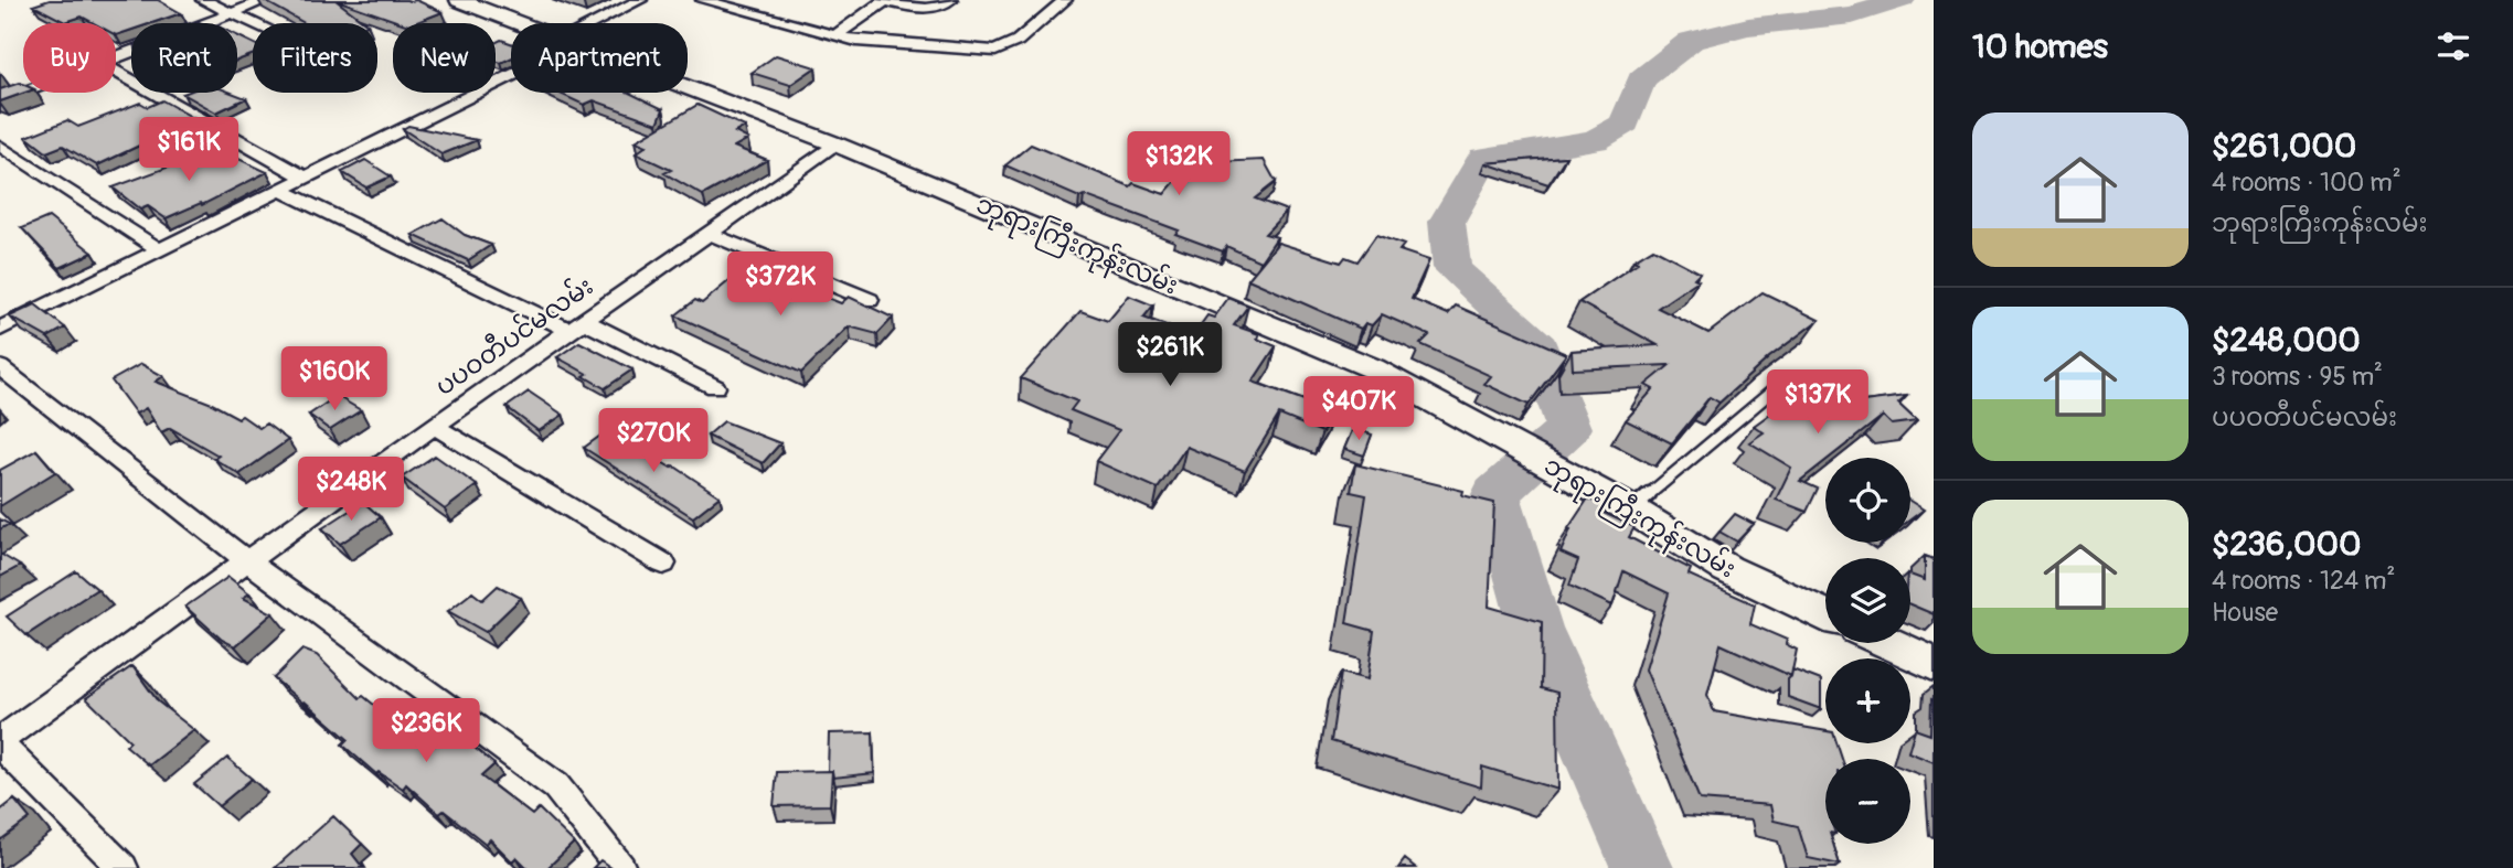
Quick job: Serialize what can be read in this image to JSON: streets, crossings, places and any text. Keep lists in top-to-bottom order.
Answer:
{
  "streets": {
    "street": ["ဘုရားကြီးကုန်းလမ်း", "ပပဝတီပင်မလမ်း"]
  },
  "crossings": [
    ["ဘုရားကြီးကုန်းလမ်း", "ပပဝတီပင်မလမ်း"]
  ],
  "page": {
    "heading": "10 homes",
    "chip": [
      "Buy",
      "Rent",
      "Filters",
      "New",
      "Apartment"
    ],
    "list": [
      {
        "name": "$261,000",
        "note": "4 rooms · 100 m² · ဘုရားကြီးကုန်းလမ်း"
      },
      {
        "name": "$248,000",
        "note": "3 rooms · 95 m² · ပပဝတီပင်မလမ်း"
      },
      {
        "name": "$236,000",
        "note": "4 rooms · 124 m² · House"
      }
    ],
    "price": [
      "$161K",
      "$132K",
      "$372K",
      "$261K",
      "$160K",
      "$137K",
      "$407K",
      "$270K",
      "$248K",
      "$236K"
    ],
    "map_buttons": ["+", "−"]
  }
}
